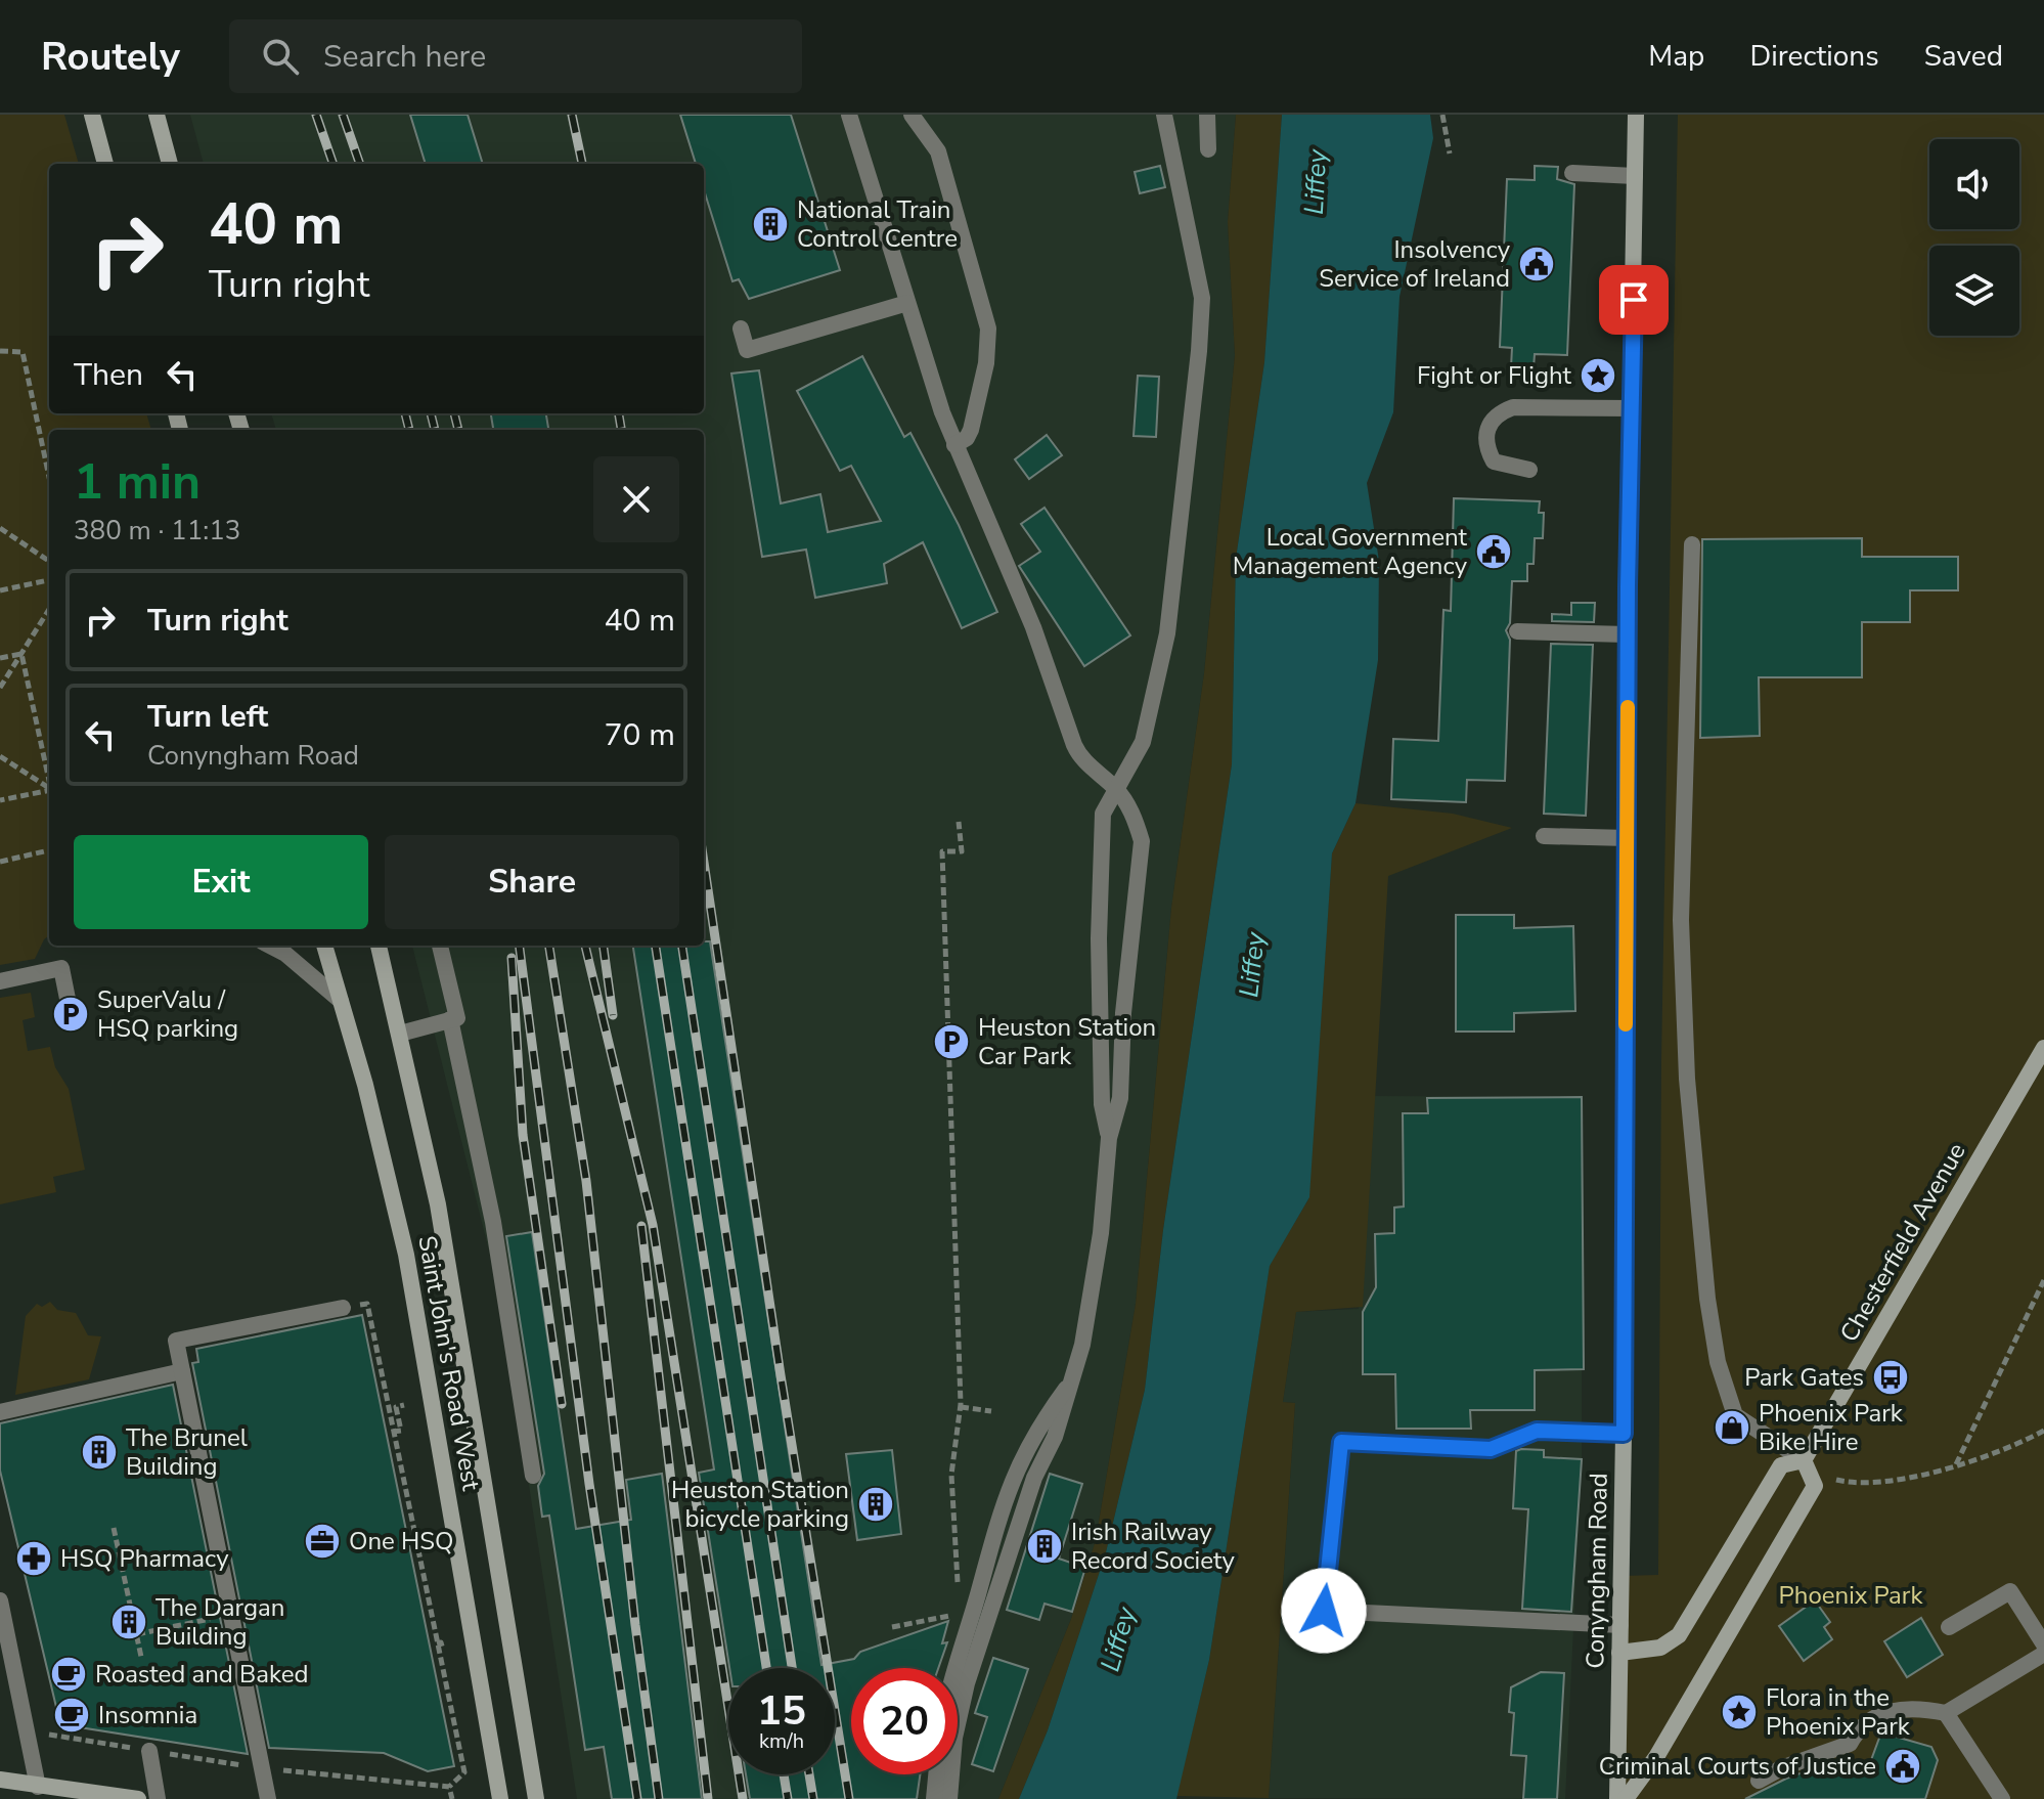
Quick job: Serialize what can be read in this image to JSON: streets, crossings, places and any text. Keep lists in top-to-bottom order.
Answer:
{
  "streets": {
    "main road": ["Chesterfield Avenue", "Saint John's Road West", "Conyngham Road"]
  },
  "crossings": [
    ["Chesterfield Avenue", "Conyngham Road"]
  ],
  "water": ["Liffey"],
  "parks": ["Phoenix Park"],
  "places": {
    "building": [
      "National Train Control Centre",
      "The Brunel Building",
      "Heuston Station bicycle parking",
      "Irish Railway Record Society",
      "The Dargan Building"
    ],
    "public building": ["Insolvency Service of Ireland", "Local Government Management Agency", "Criminal Courts of Justice"],
    "place": ["Fight or Flight", "Flora in the Phoenix Park"],
    "parking": ["SuperValu / HSQ parking", "Heuston Station Car Park"],
    "bus stop": ["Park Gates"],
    "shop": ["Phoenix Park Bike Hire"],
    "office": ["One HSQ"],
    "pharmacy": ["HSQ Pharmacy"],
    "cafe": ["Roasted and Baked", "Insomnia"]
  },
  "page": {
    "header": "Routely",
    "search": "Search here",
    "nav": ["Map", "Directions", "Saved"],
    "turn": ["40 m", "Turn right"],
    "then": "Then",
    "heading": ["1 min", "380 m · 11:13"],
    "list": [
      {
        "name": "Turn right",
        "value": "40 m"
      },
      {
        "name": "Turn left",
        "note": "Conyngham Road",
        "value": "70 m"
      }
    ],
    "buttons": ["Exit", "Share"],
    "speed": "15 km/h",
    "limit": "20"
  }
}
